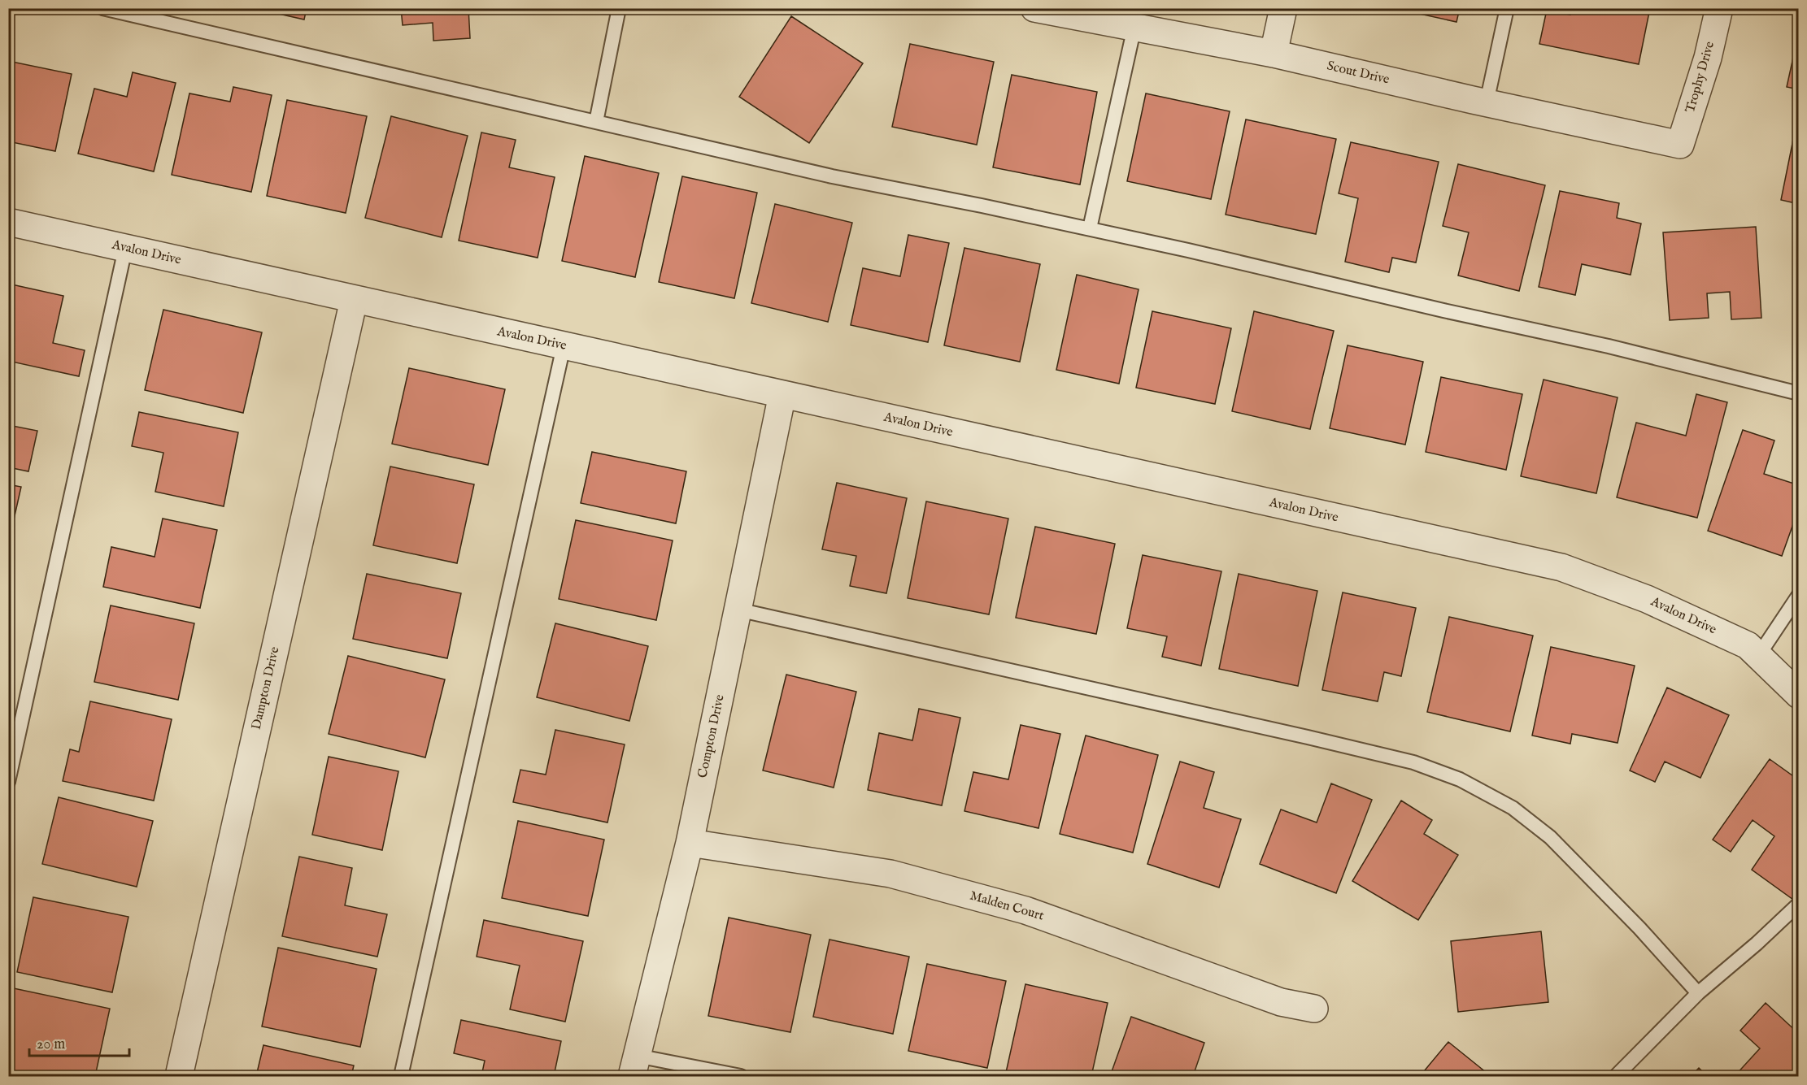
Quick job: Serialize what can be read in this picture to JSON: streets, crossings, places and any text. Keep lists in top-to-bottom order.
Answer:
{
  "streets": {
    "street": [
      "Scout Drive",
      "Trophy Drive",
      "Avalon Drive",
      "Dampton Drive",
      "Compton Drive",
      "Malden Court"
    ]
  },
  "crossings": [
    ["Scout Drive", "Trophy Drive"],
    ["Avalon Drive", "Dampton Drive"],
    ["Avalon Drive", "Compton Drive"],
    ["Compton Drive", "Malden Court"]
  ],
  "scale_bar": "20 m"
}
